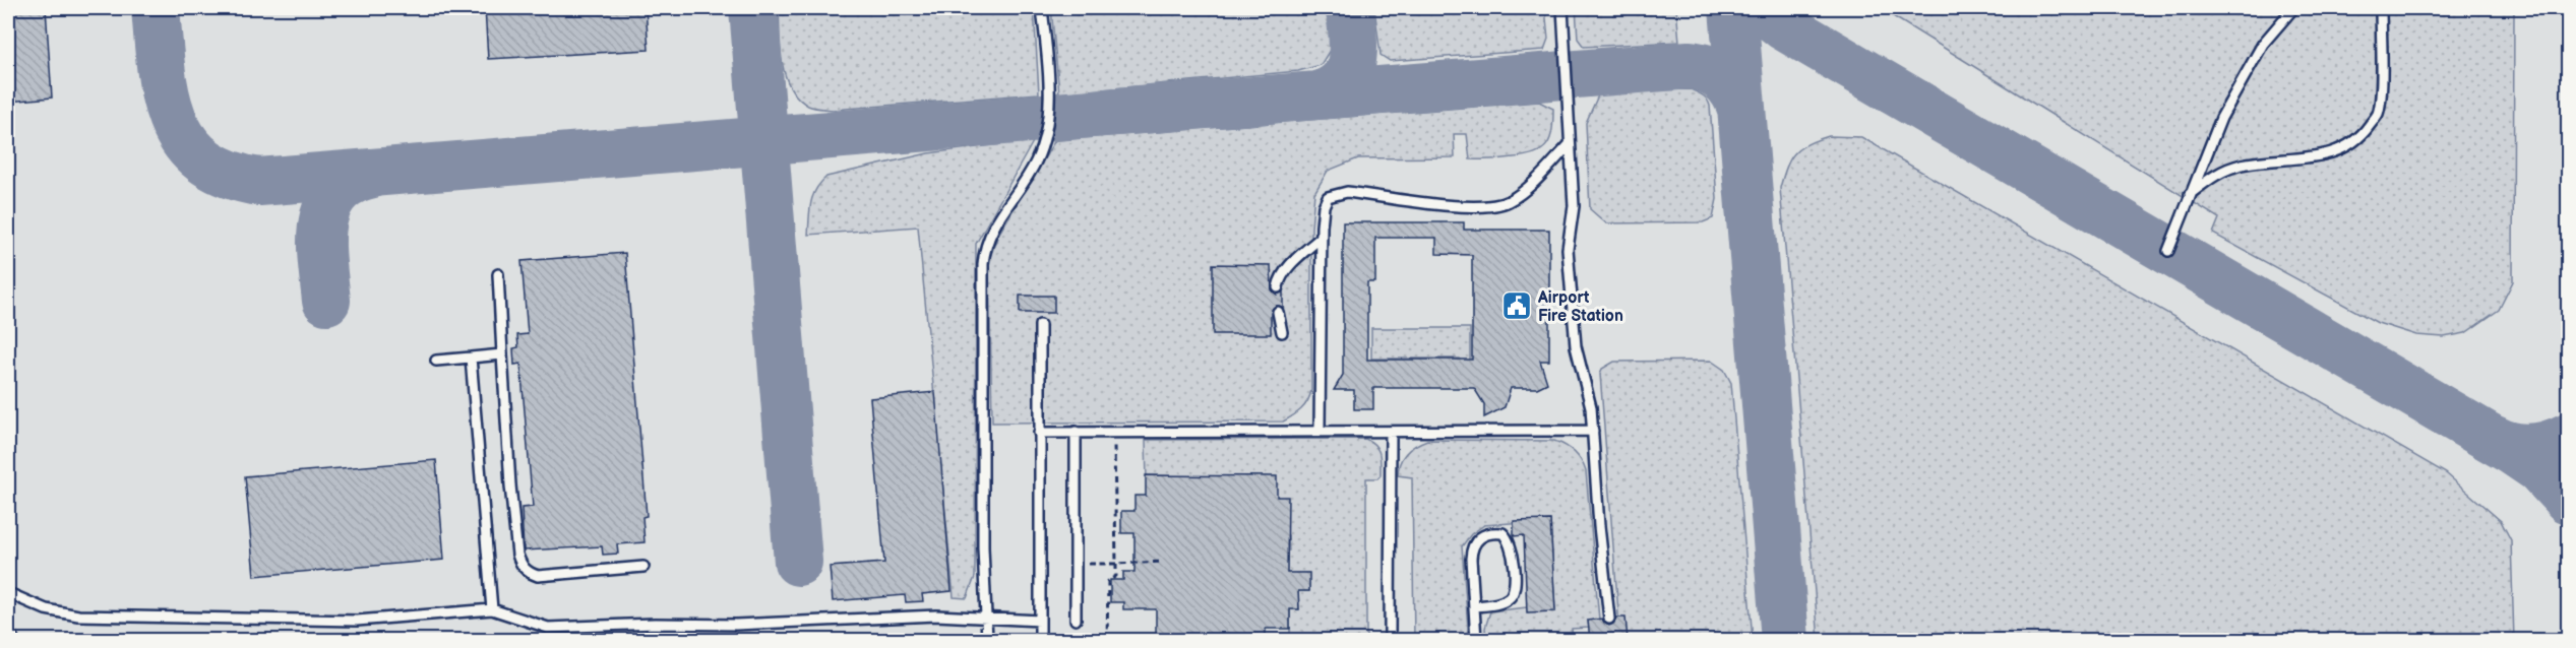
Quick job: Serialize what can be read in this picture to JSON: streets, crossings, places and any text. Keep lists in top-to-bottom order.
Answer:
{
  "places": {
    "public building": ["Airport Fire Station"]
  }
}
